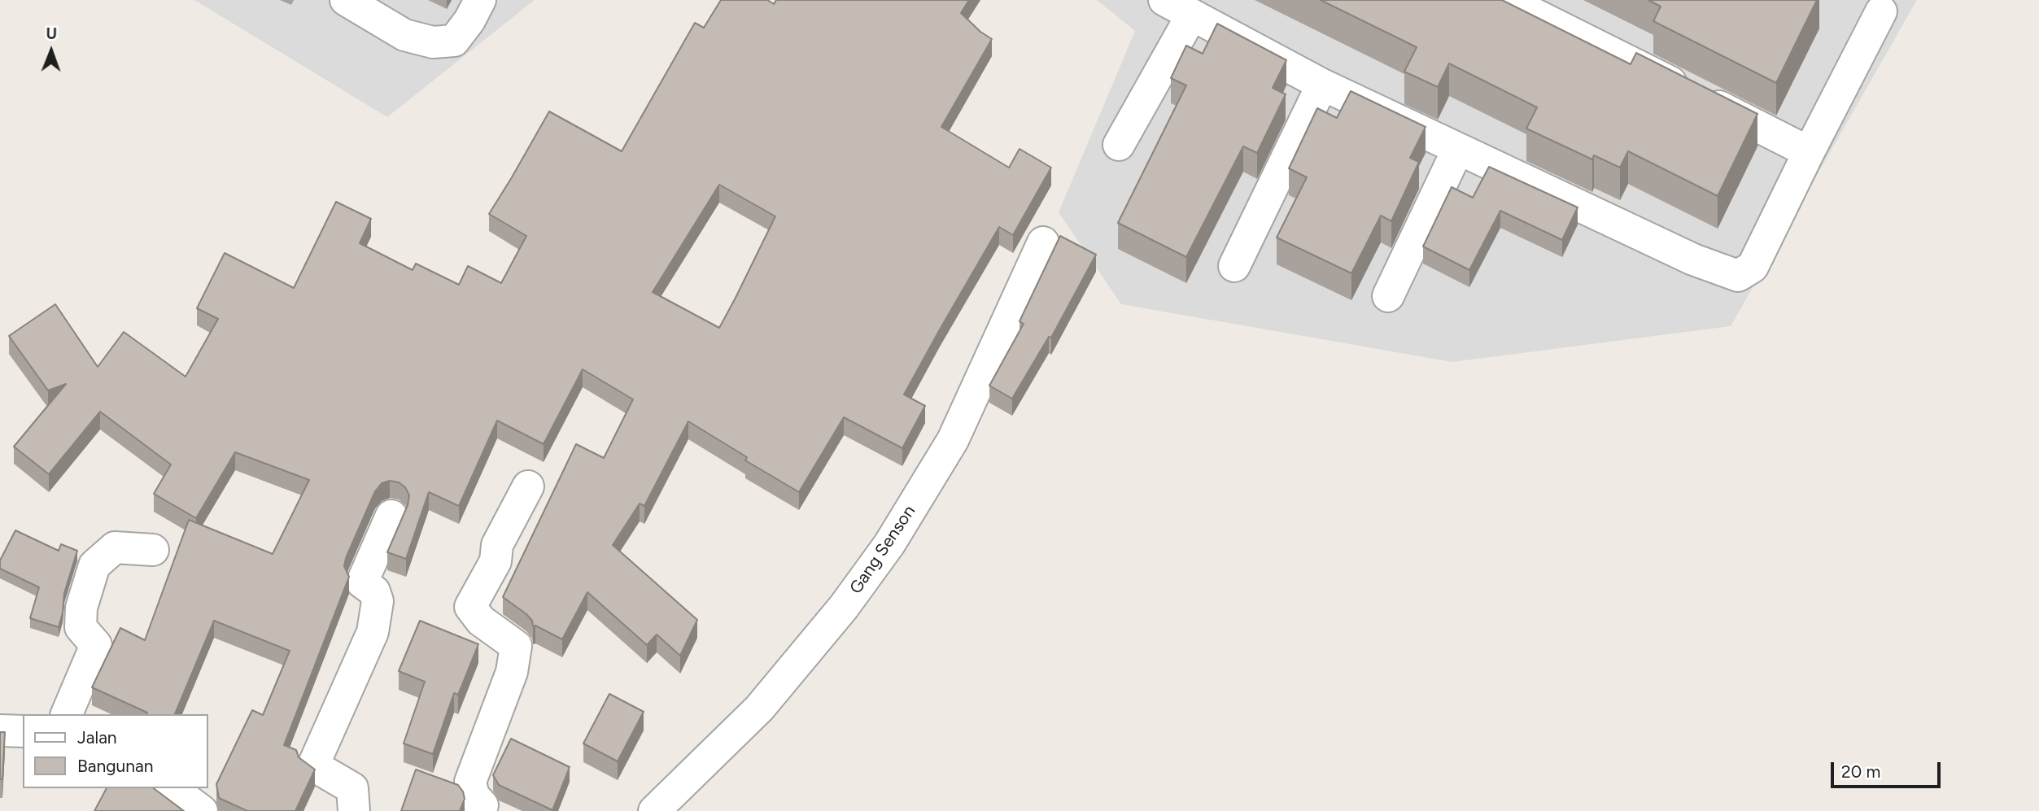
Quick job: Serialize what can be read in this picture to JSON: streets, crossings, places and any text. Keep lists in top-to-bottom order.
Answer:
{
  "streets": {
    "street": ["Gang Senson"]
  },
  "legend": ["Jalan", "Bangunan"],
  "scale_bar": "20 m",
  "north": "top"
}
